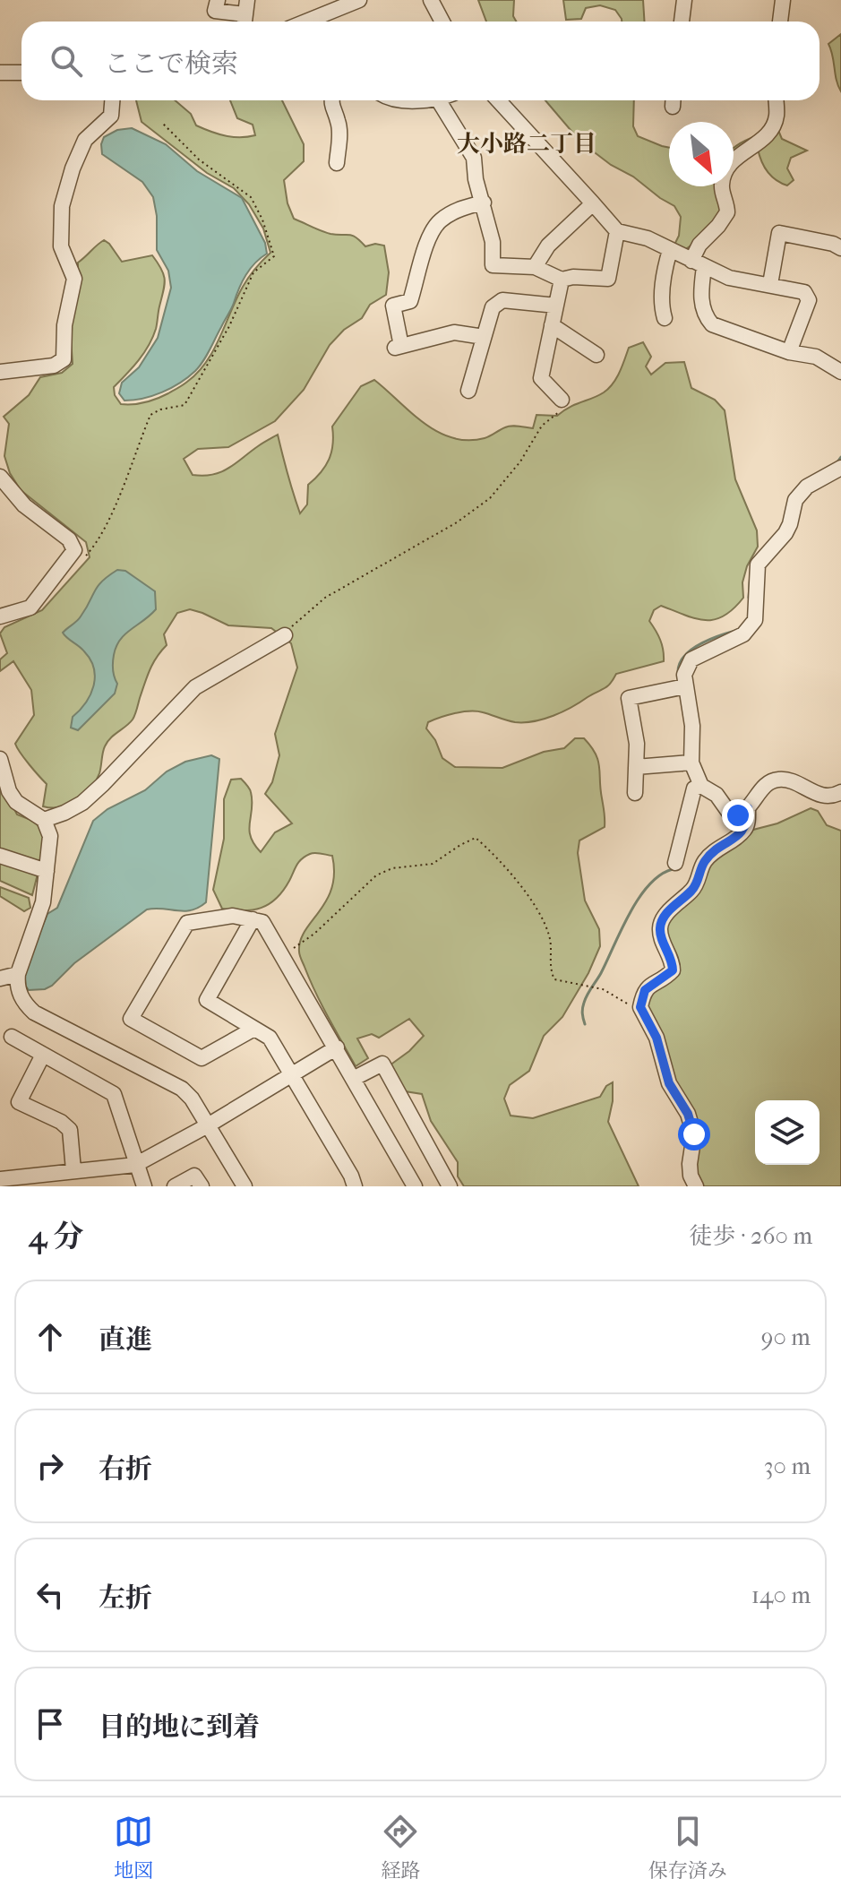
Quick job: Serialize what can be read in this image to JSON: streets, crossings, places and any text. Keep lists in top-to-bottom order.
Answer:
{
  "districts": ["大小路二丁目"],
  "north": "bottom right",
  "page": {
    "search": "ここで検索",
    "heading": ["4 分", "徒歩 · 260 m"],
    "list": [
      ["直進", "90 m"],
      ["右折", "30 m"],
      ["左折", "140 m"],
      "目的地に到着"
    ],
    "nav": ["地図", "経路", "保存済み"]
  }
}
